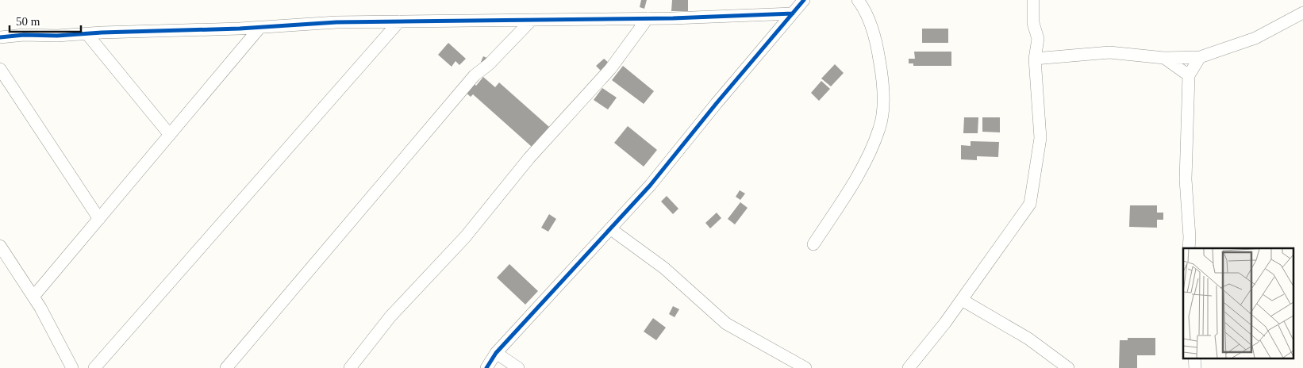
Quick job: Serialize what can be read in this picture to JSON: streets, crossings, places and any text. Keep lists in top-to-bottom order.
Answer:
{
  "scale_bar": "50 m"
}
